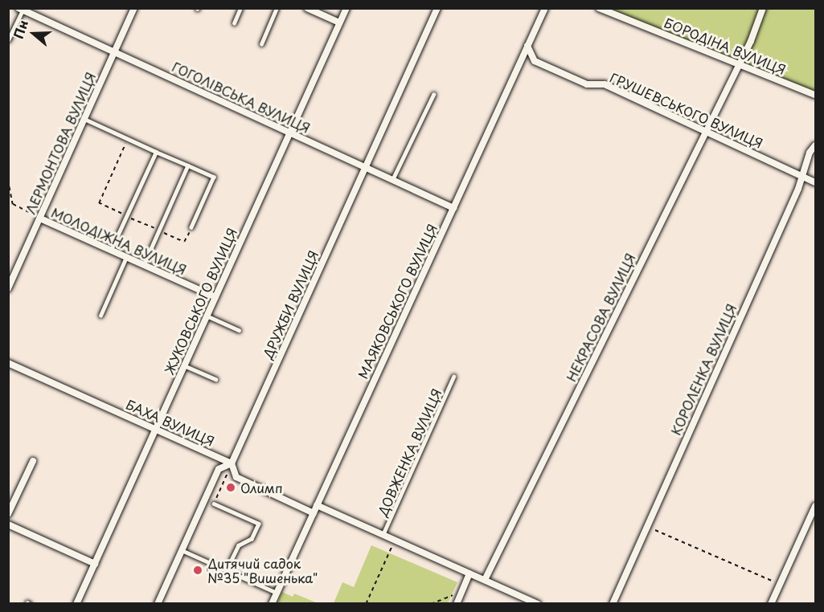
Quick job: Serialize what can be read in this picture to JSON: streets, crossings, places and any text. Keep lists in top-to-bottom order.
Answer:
{
  "streets": {
    "street": [
      "БОРОДІНА ВУЛИЦЯ",
      "ГОГОЛІВСЬКА ВУЛИЦЯ",
      "ГРУШЕВСЬКОГО ВУЛИЦЯ",
      "ЛЕРМОНТОВА ВУЛИЦЯ",
      "МОЛОДІЖНА ВУЛИЦЯ",
      "ЖУКОВСЬКОГО ВУЛИЦЯ",
      "МАЯКОВСЬКОГО ВУЛИЦЯ",
      "ДРУЖБИ ВУЛИЦЯ",
      "НЕКРАСОВА ВУЛИЦЯ",
      "КОРОЛЕНКА ВУЛИЦЯ",
      "БАХА ВУЛИЦЯ"
    ],
    "lane": ["ДОВЖЕНКА ВУЛИЦЯ"]
  },
  "crossings": [
    ["БОРОДІНА ВУЛИЦЯ", "НЕКРАСОВА ВУЛИЦЯ"],
    ["ГОГОЛІВСЬКА ВУЛИЦЯ", "ЛЕРМОНТОВА ВУЛИЦЯ"],
    ["ГОГОЛІВСЬКА ВУЛИЦЯ", "ЖУКОВСЬКОГО ВУЛИЦЯ"],
    ["ГОГОЛІВСЬКА ВУЛИЦЯ", "МАЯКОВСЬКОГО ВУЛИЦЯ"],
    ["ГОГОЛІВСЬКА ВУЛИЦЯ", "ДРУЖБИ ВУЛИЦЯ"],
    ["ГРУШЕВСЬКОГО ВУЛИЦЯ", "МАЯКОВСЬКОГО ВУЛИЦЯ"],
    ["ГРУШЕВСЬКОГО ВУЛИЦЯ", "НЕКРАСОВА ВУЛИЦЯ"],
    ["ГРУШЕВСЬКОГО ВУЛИЦЯ", "КОРОЛЕНКА ВУЛИЦЯ"],
    ["ЛЕРМОНТОВА ВУЛИЦЯ", "МОЛОДІЖНА ВУЛИЦЯ"],
    ["МОЛОДІЖНА ВУЛИЦЯ", "ЖУКОВСЬКОГО ВУЛИЦЯ"],
    ["ЖУКОВСЬКОГО ВУЛИЦЯ", "БАХА ВУЛИЦЯ"],
    ["МАЯКОВСЬКОГО ВУЛИЦЯ", "БАХА ВУЛИЦЯ"],
    ["ДРУЖБИ ВУЛИЦЯ", "БАХА ВУЛИЦЯ"]
  ],
  "places": ["Олимп", "Дитячий садок №35 \"Вишенька\""],
  "north": "left"
}
